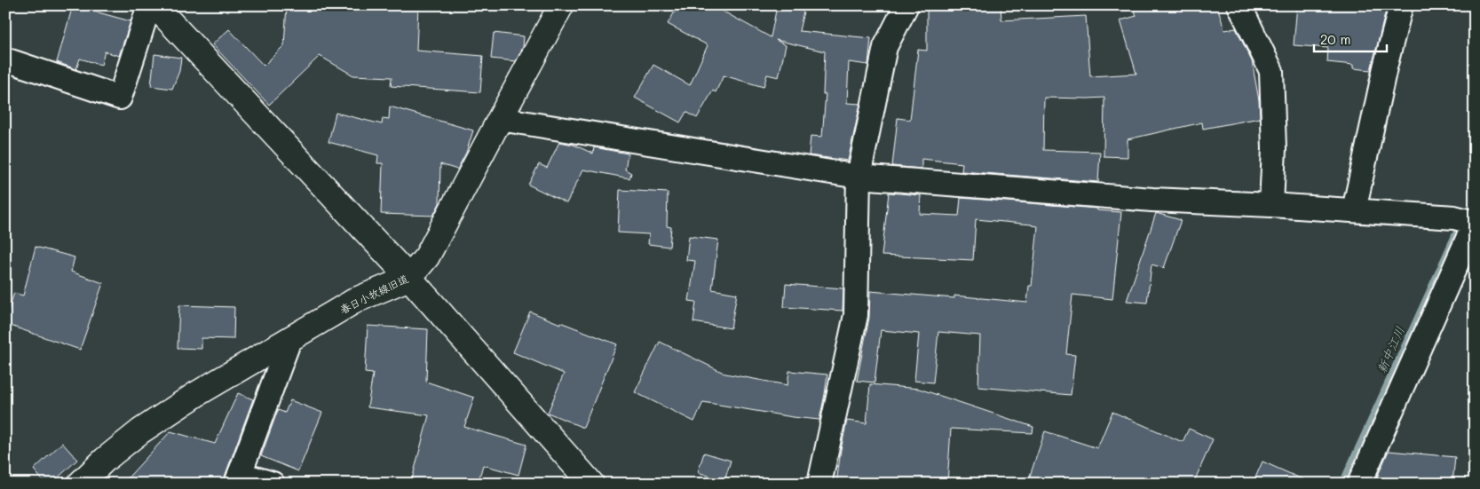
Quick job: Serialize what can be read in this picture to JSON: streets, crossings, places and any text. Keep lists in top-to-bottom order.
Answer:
{
  "streets": {
    "street": ["春日小牧線旧道"]
  },
  "water": ["新中江川"],
  "scale_bar": "20 m"
}
